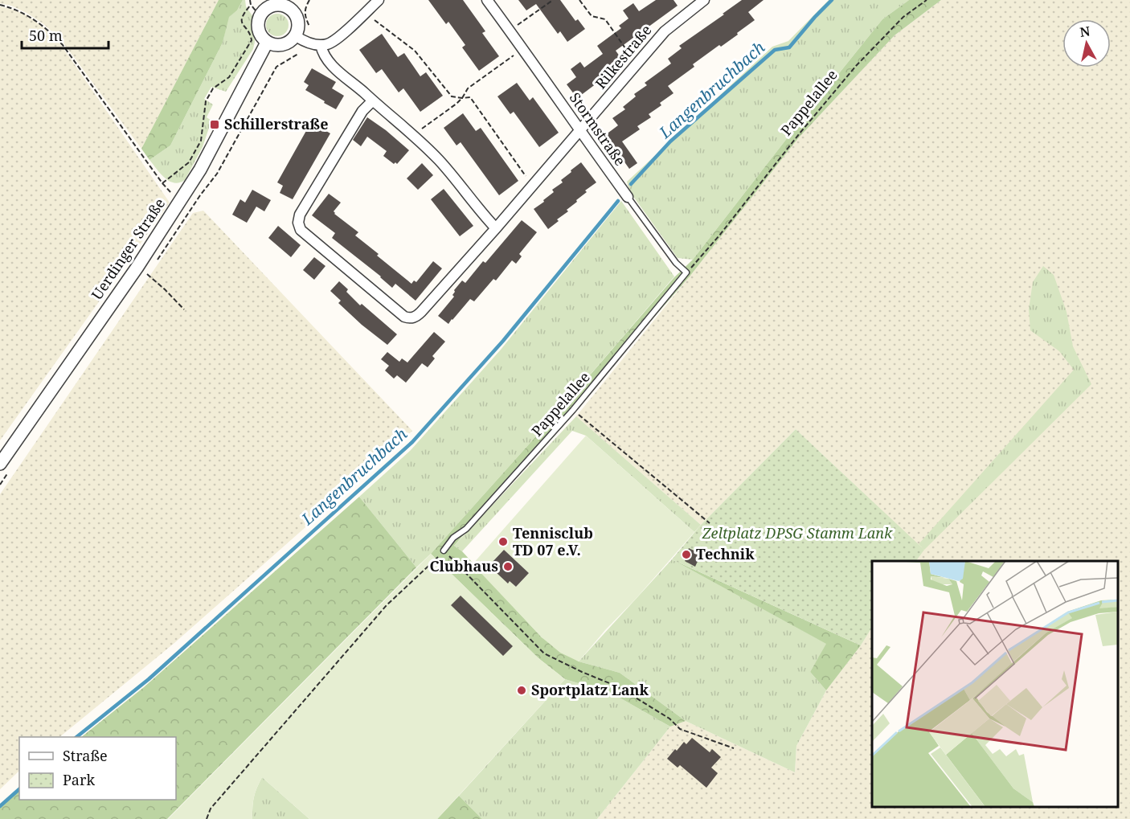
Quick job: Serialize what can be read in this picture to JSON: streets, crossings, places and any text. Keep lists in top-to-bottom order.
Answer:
{
  "streets": {
    "street": ["Rilkestraße", "Stormstraße", "Uerdinger Straße"],
    "lane": ["Pappelallee"]
  },
  "crossings": [
    ["Rilkestraße", "Stormstraße"],
    ["Pappelallee", "Stormstraße"]
  ],
  "water": ["Langenbruchbach"],
  "parks": ["Zeltplatz DPSG Stamm Lank"],
  "places": {
    "transit": ["Schillerstraße"],
    "other": [
      "Tennisclub TD 07 e.V.",
      "Technik",
      "Clubhaus",
      "Sportplatz Lank"
    ]
  },
  "legend": ["Straße", "Park"],
  "scale_bar": "50 m",
  "north": "top"
}
